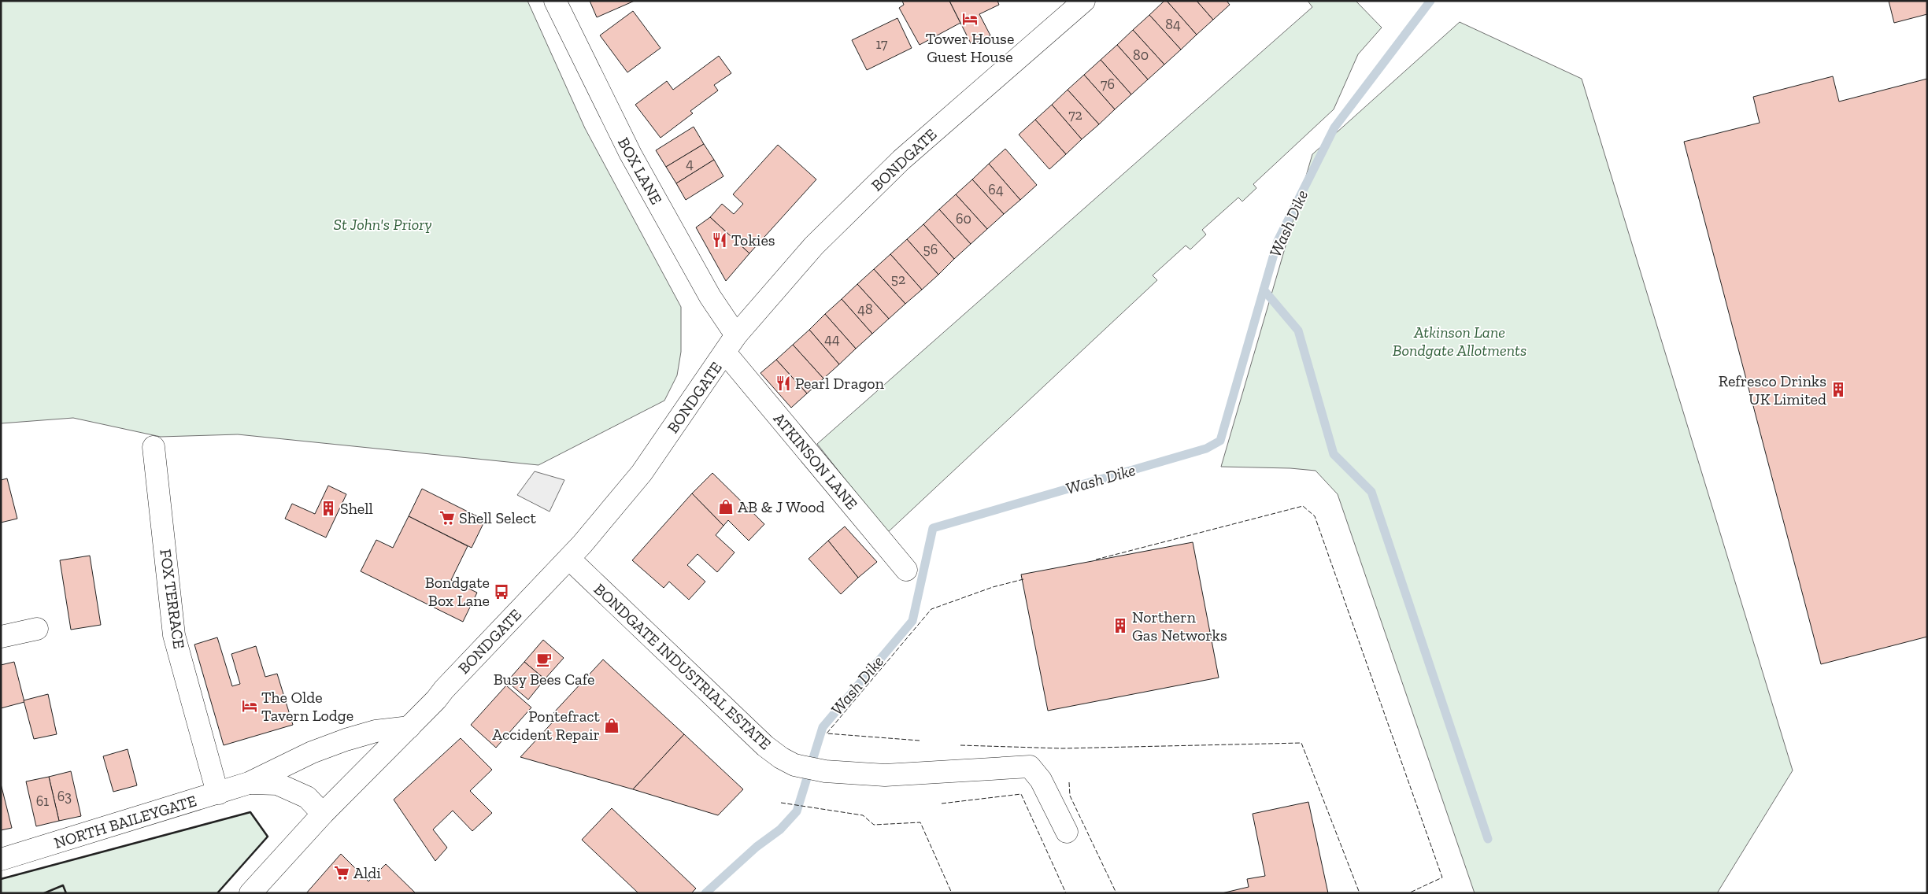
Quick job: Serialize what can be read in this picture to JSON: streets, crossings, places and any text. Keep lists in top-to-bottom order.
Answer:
{
  "streets": {
    "main road": [
      "BONDGATE",
      "BOX LANE",
      "ATKINSON LANE",
      "FOX TERRACE",
      "BONDGATE INDUSTRIAL ESTATE",
      "NORTH BAILEYGATE"
    ]
  },
  "crossings": [
    ["BONDGATE", "BOX LANE"],
    ["BONDGATE", "ATKINSON LANE"],
    ["BONDGATE", "BONDGATE INDUSTRIAL ESTATE"],
    ["BONDGATE", "NORTH BAILEYGATE"],
    ["BOX LANE", "ATKINSON LANE"],
    ["FOX TERRACE", "NORTH BAILEYGATE"]
  ],
  "water": ["Wash Dike"],
  "parks": ["St John's Priory", "Atkinson Lane Bondgate Allotments"],
  "places": {
    "hotel": ["Tower House Guest House", "The Olde Tavern Lodge"],
    "restaurant": ["Tokies", "Pearl Dragon"],
    "building": ["Refresco Drinks UK Limited", "Shell", "Northern Gas Networks"],
    "shop": ["AB & J Wood", "Pontefract Accident Repair"],
    "supermarket": ["Shell Select", "Aldi"],
    "bus stop": ["Bondgate Box Lane"],
    "cafe": ["Busy Bees Cafe"]
  },
  "house_numbers": [
    "84",
    "17",
    "80",
    "76",
    "72",
    "4",
    "64",
    "60",
    "56",
    "52",
    "48",
    "44",
    "63",
    "61"
  ]
}
